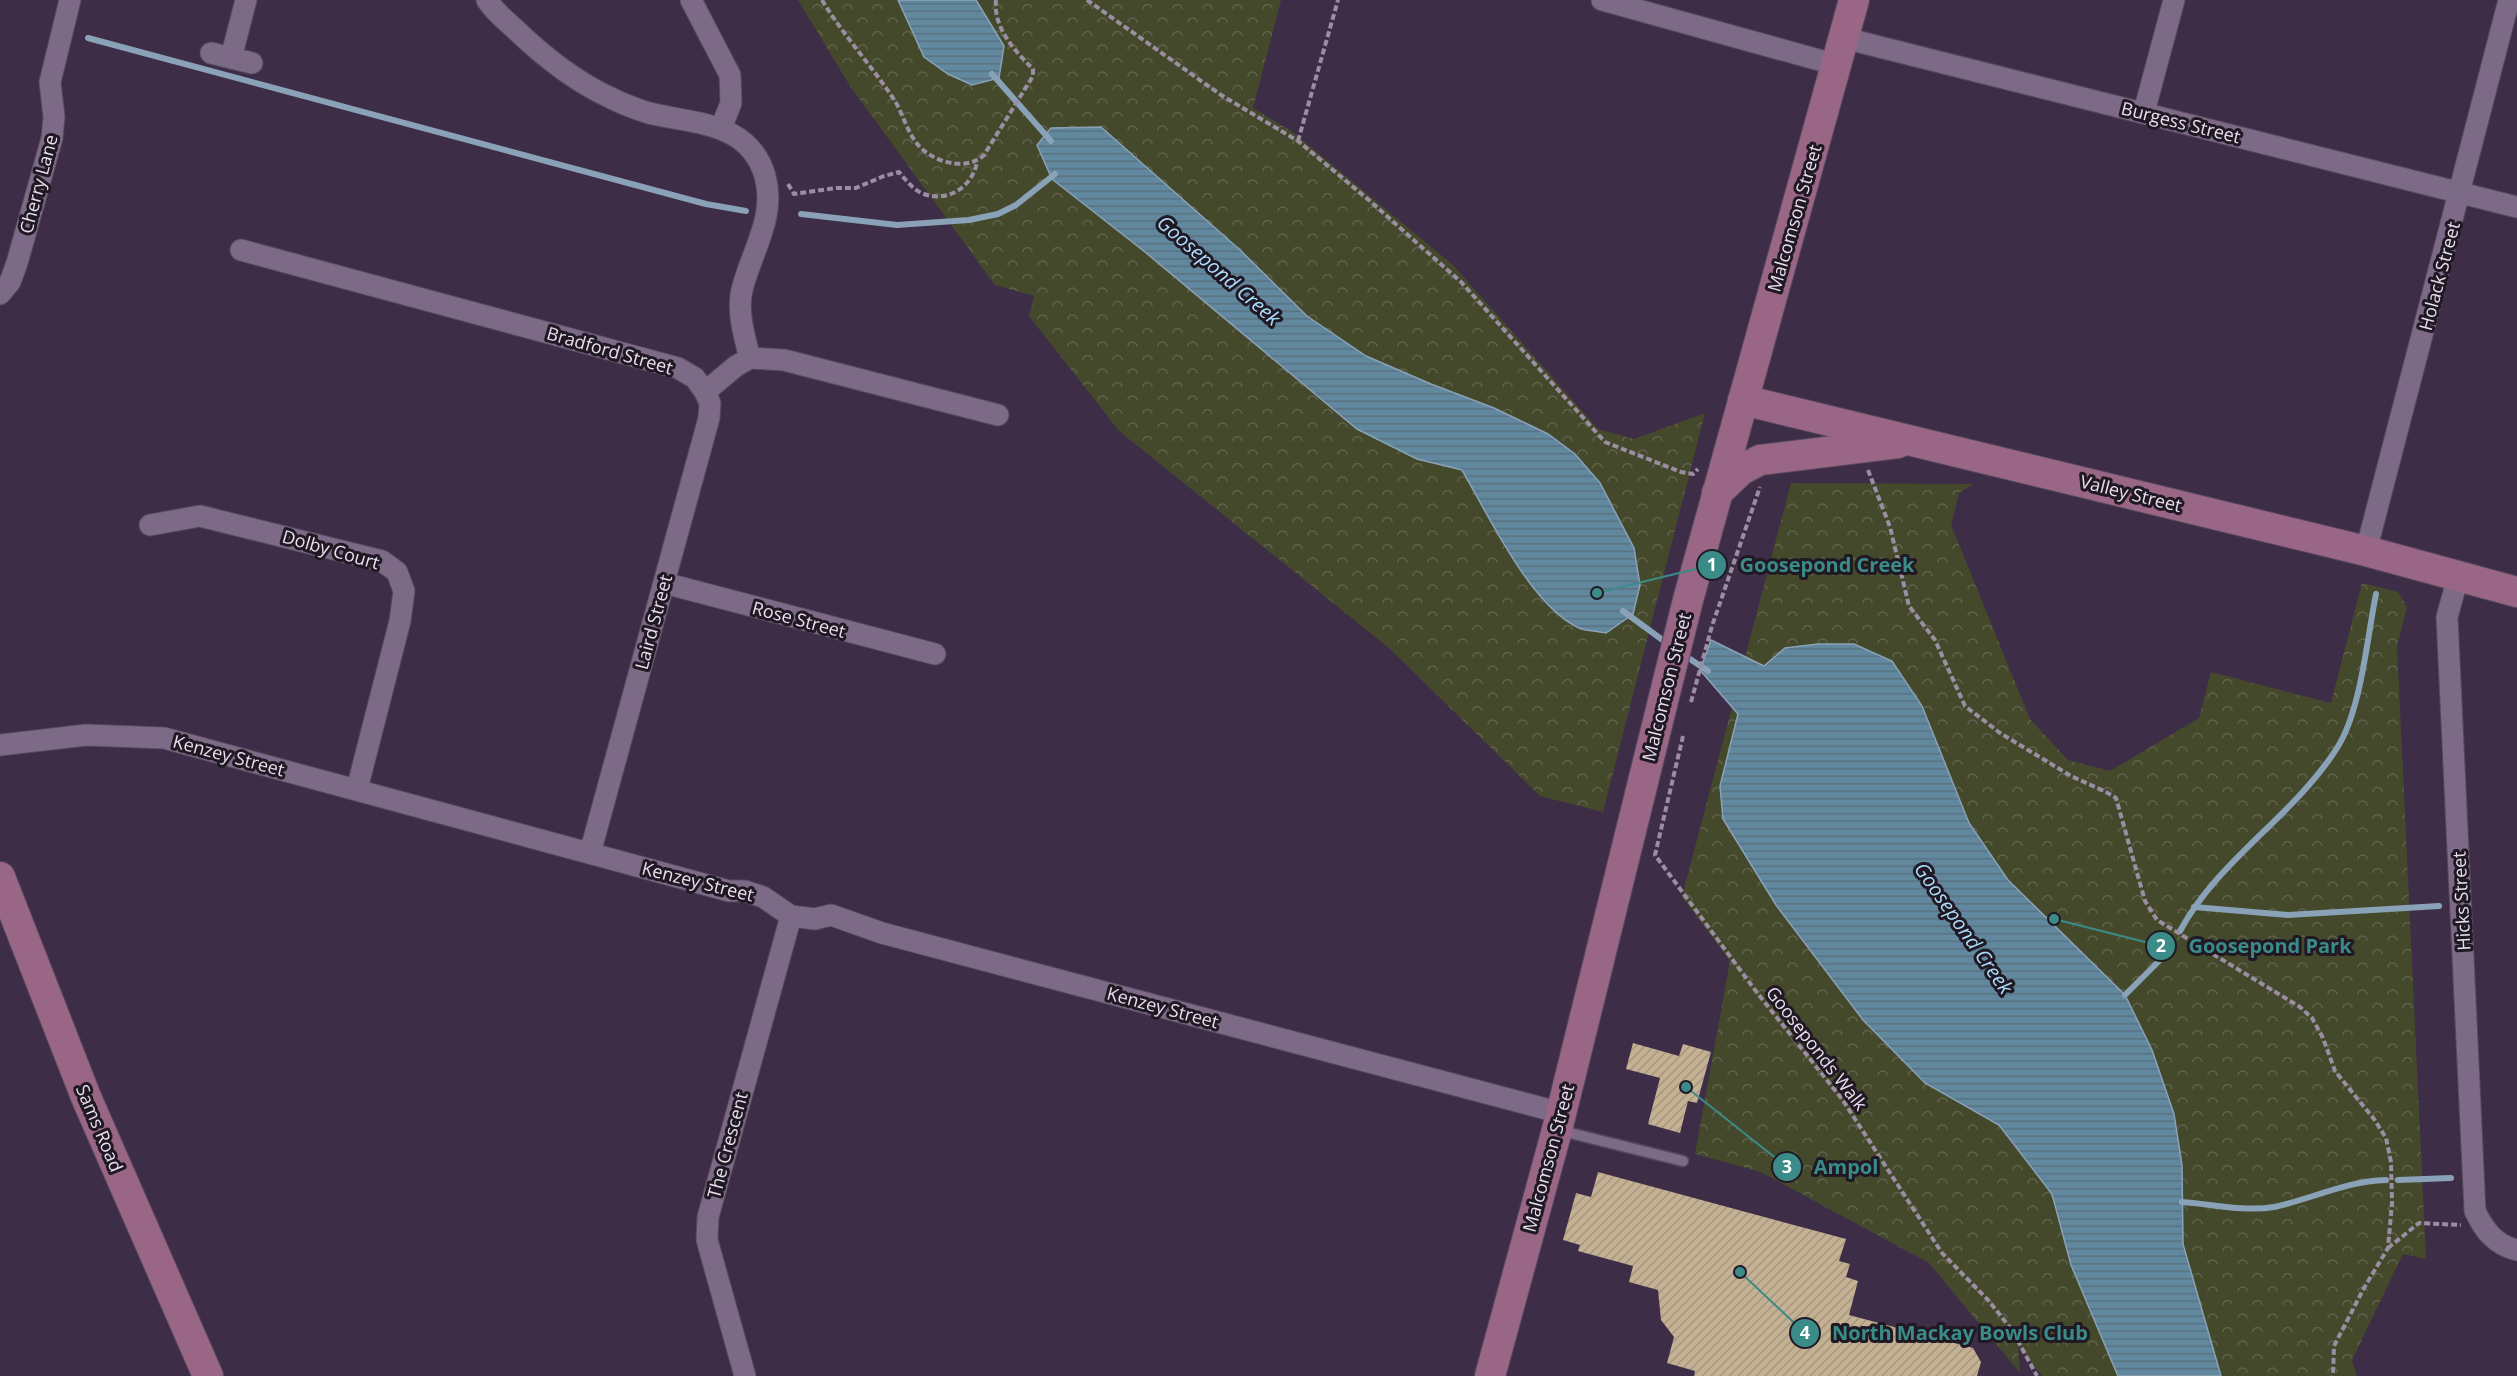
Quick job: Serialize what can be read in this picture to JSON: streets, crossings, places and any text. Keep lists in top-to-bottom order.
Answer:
{
  "streets": {
    "main road": ["Malcomson Street", "Valley Street", "Sams Road"],
    "street": [
      "Burgess Street",
      "Cherry Lane",
      "Holack Street",
      "Bradford Street",
      "Dolby Court",
      "Rose Street",
      "Laird Street",
      "Kenzey Street",
      "Hicks Street",
      "The Crescent"
    ],
    "path": ["Gooseponds Walk"]
  },
  "crossings": [
    ["Burgess Street", "Malcomson Street"],
    ["Burgess Street", "Holack Street"],
    ["Malcomson Street", "Valley Street"],
    ["Malcomson Street", "Kenzey Street"],
    ["Holack Street", "Valley Street"],
    ["Bradford Street", "Laird Street"],
    ["Valley Street", "Hicks Street"],
    ["Dolby Court", "Kenzey Street"],
    ["Rose Street", "Laird Street"],
    ["Laird Street", "Kenzey Street"],
    ["Kenzey Street", "The Crescent"]
  ],
  "water": ["Goosepond Creek"],
  "places": [
    "Goosepond Creek",
    "Goosepond Park",
    "Ampol",
    "North Mackay Bowls Club"
  ]
}
